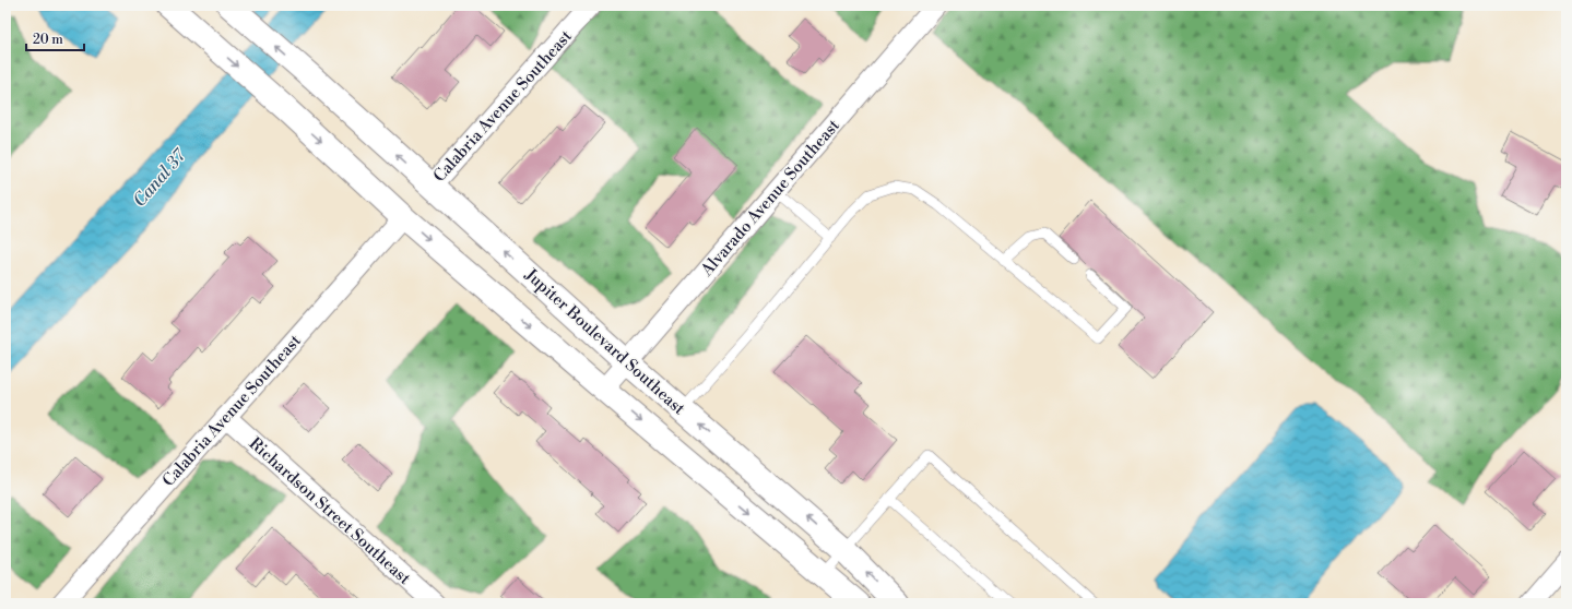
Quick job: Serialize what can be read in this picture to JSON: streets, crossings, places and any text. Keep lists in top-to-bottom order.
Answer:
{
  "streets": {
    "street": [
      "Calabria Avenue Southeast",
      "Alvarado Avenue Southeast",
      "Jupiter Boulevard Southeast",
      "Richardson Street Southeast"
    ]
  },
  "crossings": [
    ["Calabria Avenue Southeast", "Jupiter Boulevard Southeast"],
    ["Calabria Avenue Southeast", "Richardson Street Southeast"],
    ["Alvarado Avenue Southeast", "Jupiter Boulevard Southeast"]
  ],
  "water": ["Canal 37"],
  "scale_bar": "20 m"
}
